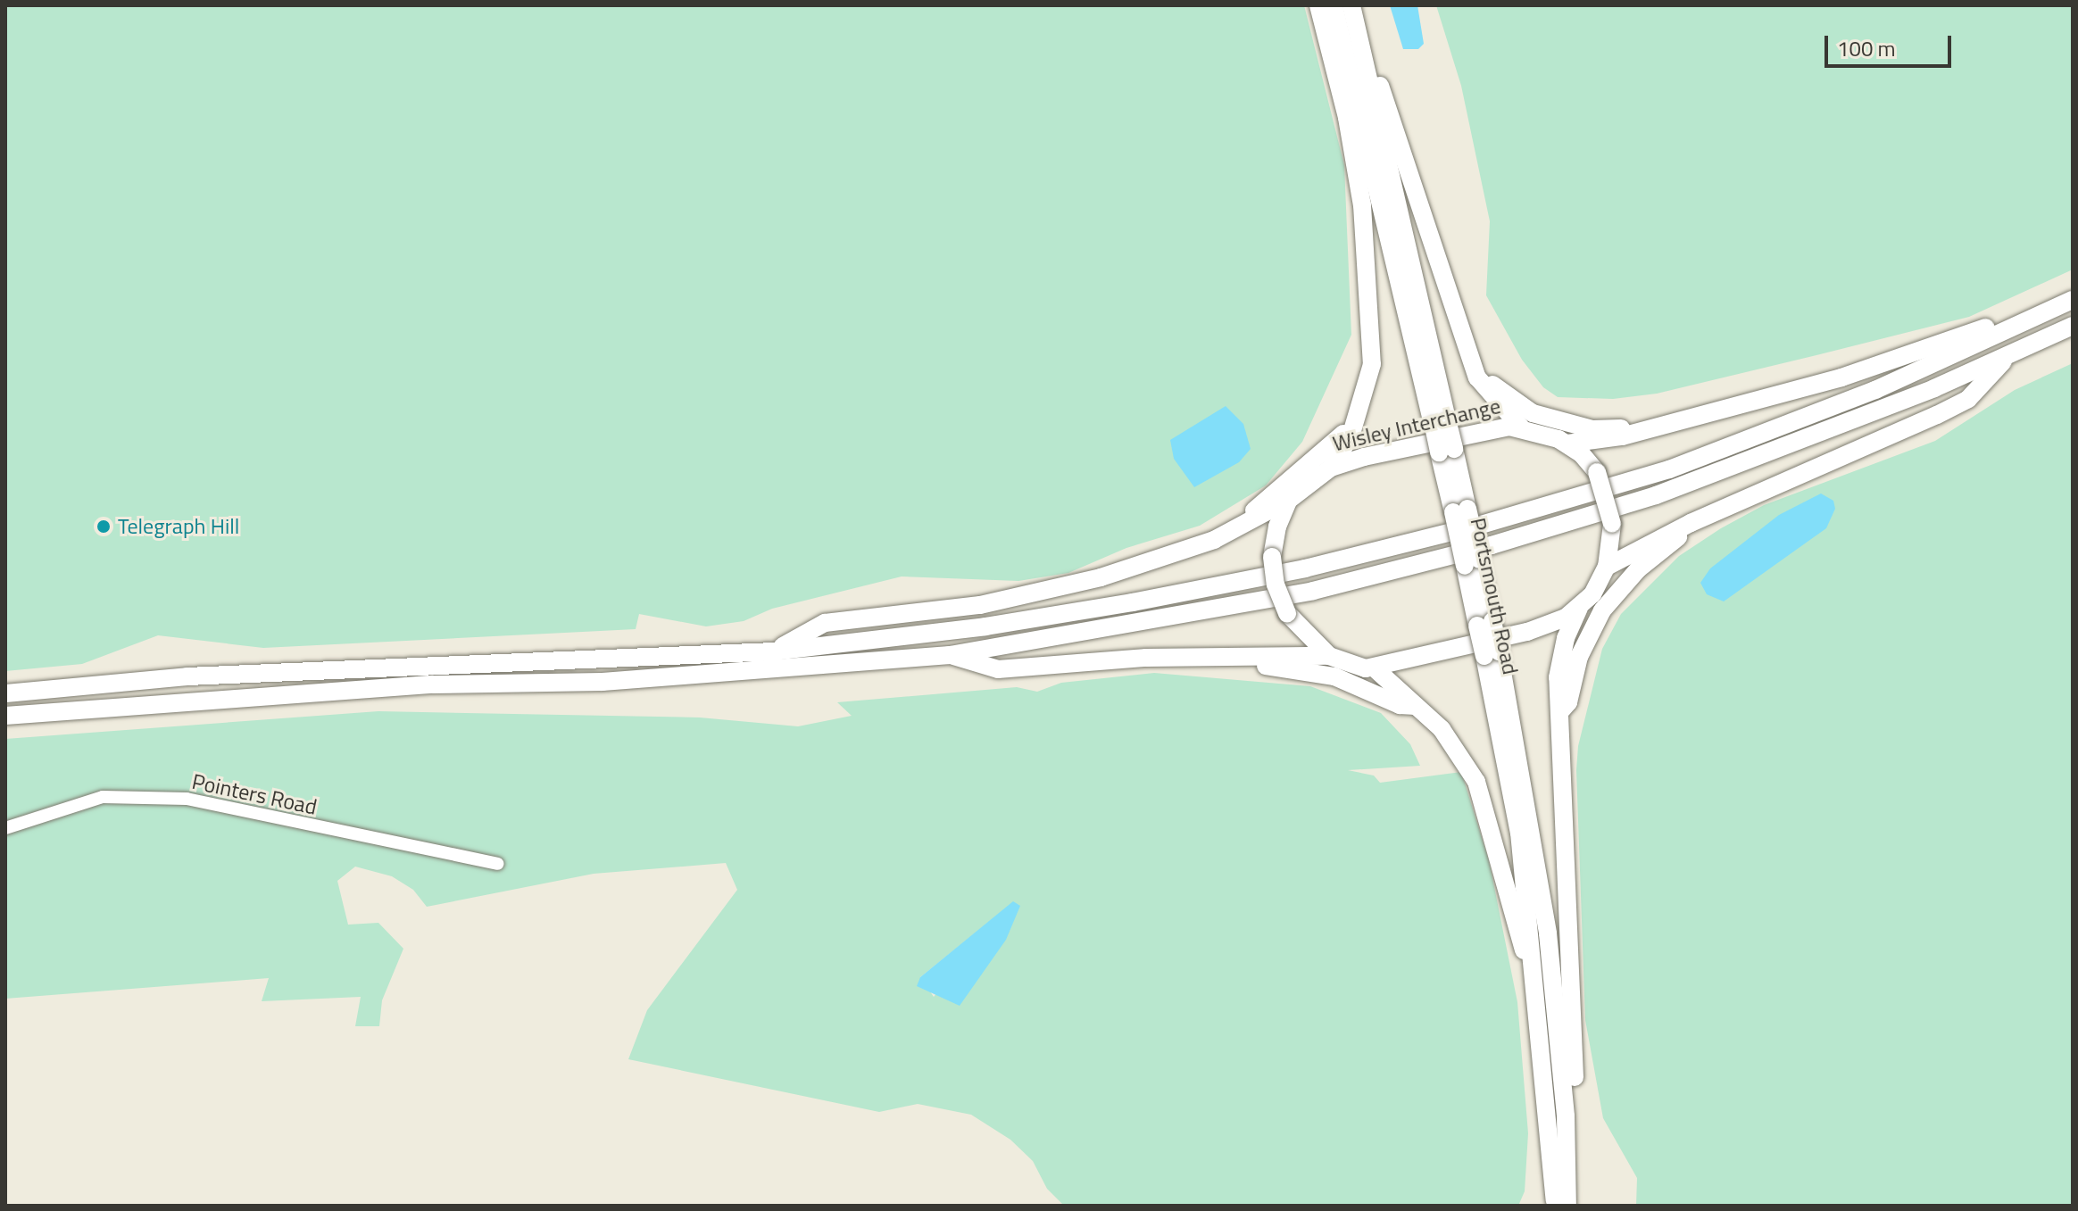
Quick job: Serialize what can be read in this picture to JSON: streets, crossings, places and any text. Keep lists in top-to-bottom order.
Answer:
{
  "streets": {
    "highway": ["Wisley Interchange", "Portsmouth Road"],
    "street": ["Pointers Road"]
  },
  "places": ["Telegraph Hill"],
  "scale_bar": "100 m"
}
